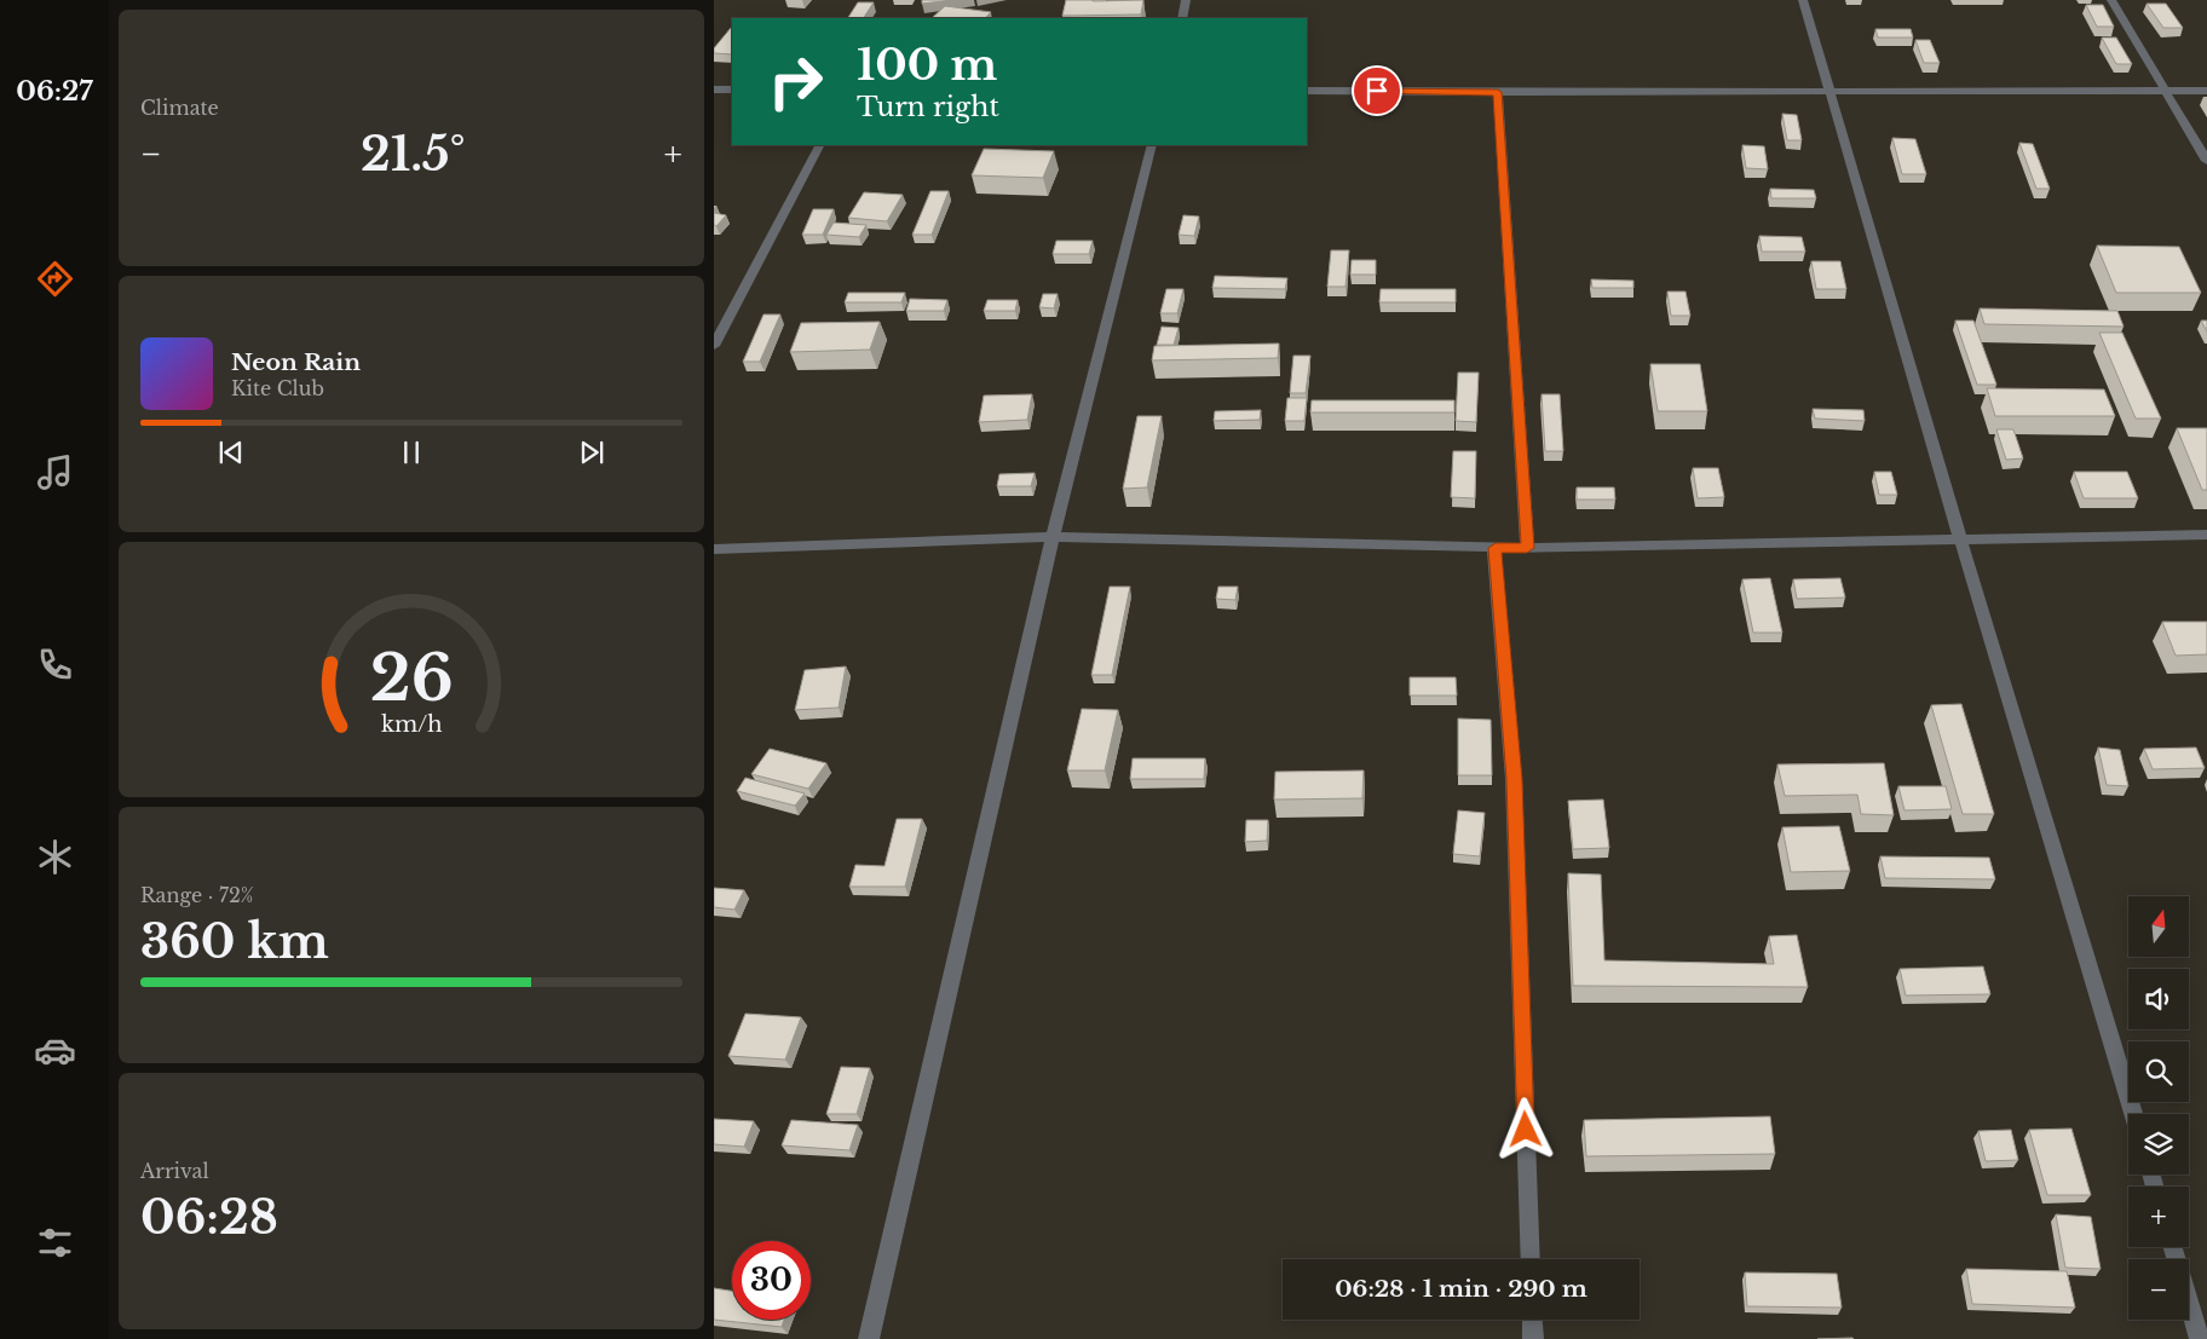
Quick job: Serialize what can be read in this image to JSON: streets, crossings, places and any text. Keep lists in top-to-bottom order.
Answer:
{
  "north": "top",
  "page": {
    "tabs": "06:27",
    "tile": [
      "Climate",
      ["Range · 72%", "360 km"],
      ["Arrival", "06:28"]
    ],
    "turn": ["100 m", "Turn right"],
    "heat": ["−", "21.5°", "+"],
    "song": ["Neon Rain", "Kite Club"],
    "map_buttons": ["+", "−"],
    "limit": "30",
    "trip": "06:28 · 1 min · 290 m",
    "gauge": ["26", "km/h"]
  }
}
